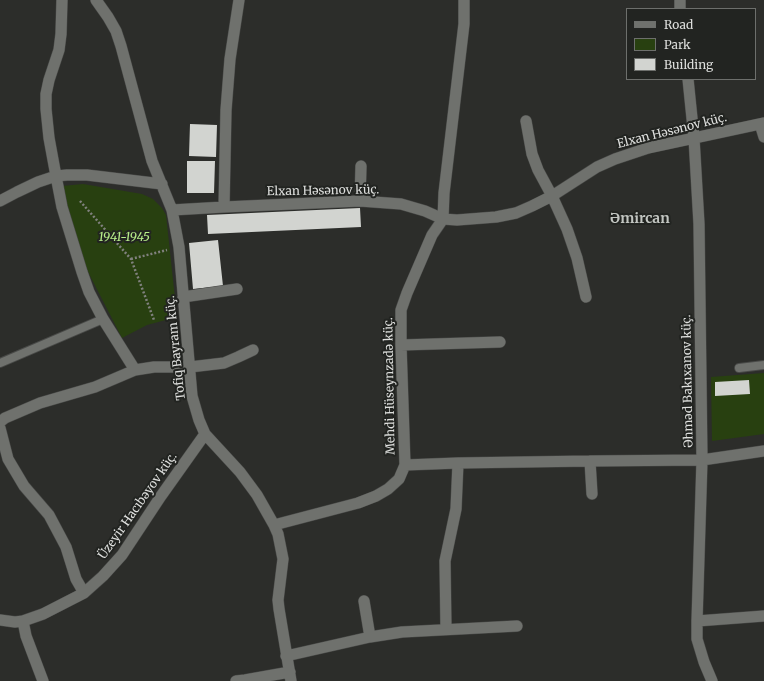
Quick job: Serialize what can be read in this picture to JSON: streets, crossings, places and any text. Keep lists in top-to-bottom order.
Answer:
{
  "streets": {
    "street": [
      "Elxan Həsənov küç.",
      "Tofiq Bayram küç.",
      "Əhməd Bakıxanov küç.",
      "Mehdi Hüseynzadə küç.",
      "Üzeyir Hacıbəyov küç."
    ]
  },
  "crossings": [
    ["Elxan Həsənov küç.", "Tofiq Bayram küç."],
    ["Elxan Həsənov küç.", "Əhməd Bakıxanov küç."],
    ["Elxan Həsənov küç.", "Mehdi Hüseynzadə küç."],
    ["Tofiq Bayram küç.", "Mehdi Hüseynzadə küç."],
    ["Tofiq Bayram küç.", "Üzeyir Hacıbəyov küç."]
  ],
  "districts": ["Əmircan"],
  "parks": ["1941-1945"],
  "legend": ["Road", "Park", "Building"]
}
